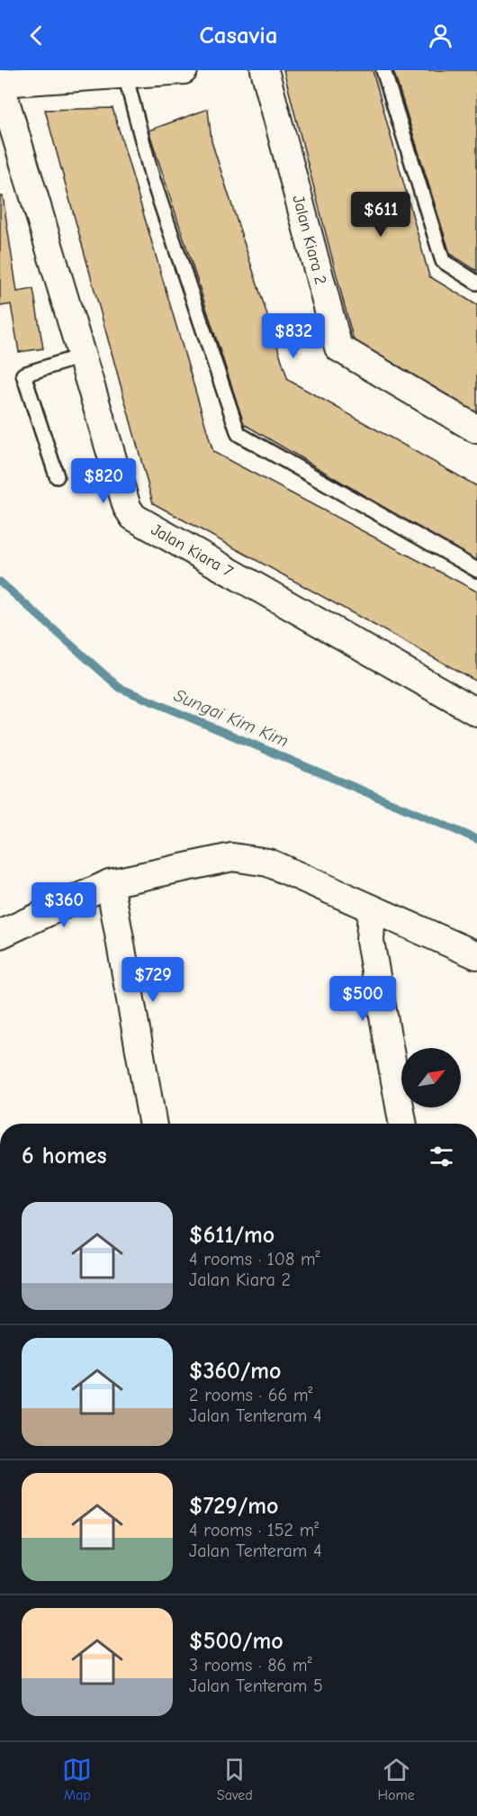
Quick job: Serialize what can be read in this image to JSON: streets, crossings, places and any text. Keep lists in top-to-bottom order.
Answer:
{
  "streets": {
    "street": ["Jalan Kiara 2", "Jalan Kiara 7"]
  },
  "water": ["Sungai Kim Kim"],
  "north": "top right",
  "page": {
    "header": "Casavia",
    "price": [
      "$611",
      "$832",
      "$820",
      "$360",
      "$729",
      "$500"
    ],
    "heading": "6 homes",
    "list": [
      {
        "name": "$611/mo",
        "note": "4 rooms · 108 m² · Jalan Kiara 2"
      },
      {
        "name": "$360/mo",
        "note": "2 rooms · 66 m² · Jalan Tenteram 4"
      },
      {
        "name": "$729/mo",
        "note": "4 rooms · 152 m² · Jalan Tenteram 4"
      },
      {
        "name": "$500/mo",
        "note": "3 rooms · 86 m² · Jalan Tenteram 5"
      }
    ],
    "tabs": ["Map", "Saved", "Home"]
  }
}
